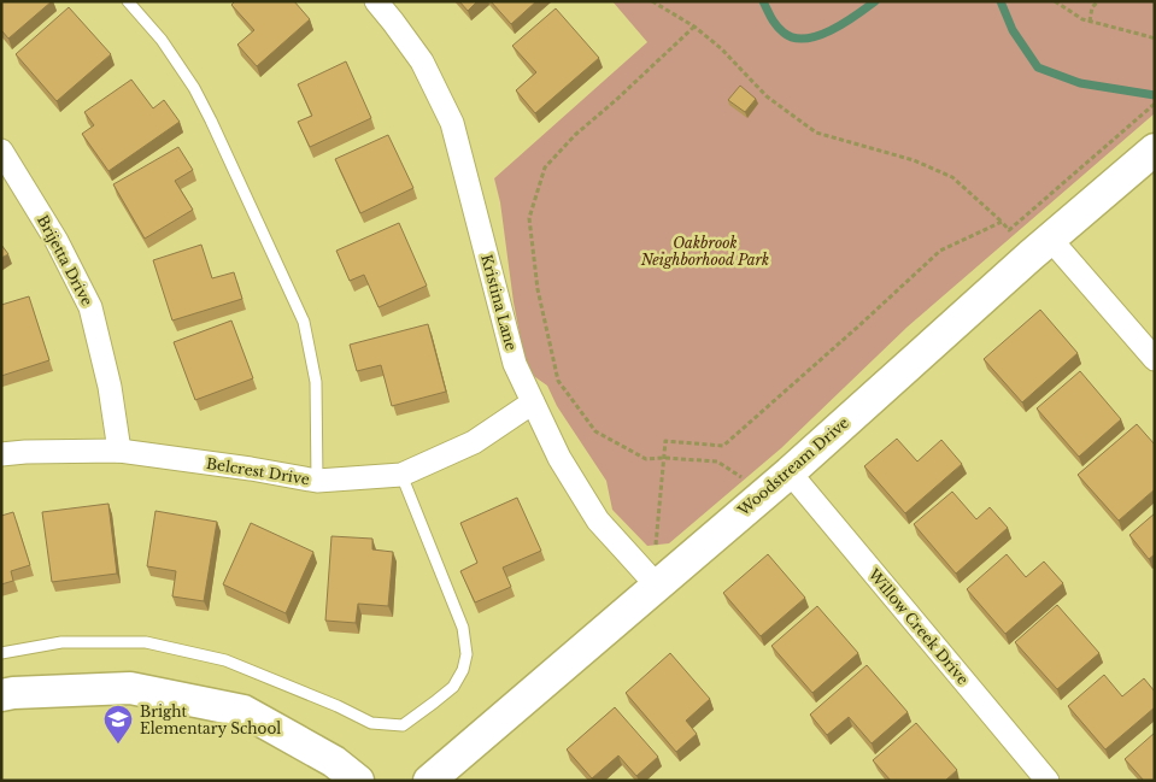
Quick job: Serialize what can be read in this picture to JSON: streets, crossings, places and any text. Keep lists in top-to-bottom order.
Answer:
{
  "streets": {
    "street": [
      "Brijetta Drive",
      "Kristina Lane",
      "Woodstream Drive",
      "Belcrest Drive",
      "Willow Creek Drive"
    ]
  },
  "crossings": [
    ["Brijetta Drive", "Belcrest Drive"],
    ["Kristina Lane", "Woodstream Drive"],
    ["Kristina Lane", "Belcrest Drive"],
    ["Woodstream Drive", "Willow Creek Drive"]
  ],
  "parks": ["Oakbrook Neighborhood Park"],
  "places": {
    "school or university": ["Bright Elementary School"]
  }
}
